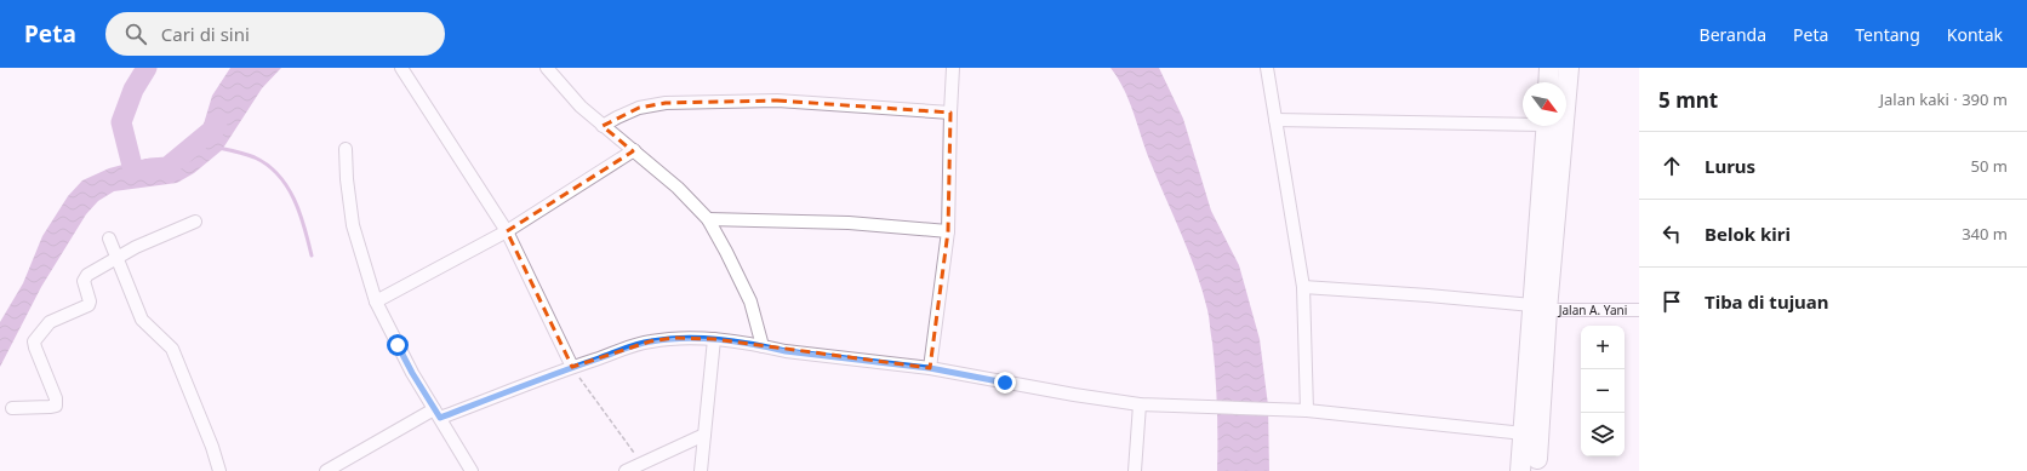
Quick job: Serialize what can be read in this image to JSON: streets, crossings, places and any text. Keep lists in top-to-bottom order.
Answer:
{
  "streets": {
    "street": ["Jalan A. Yani"]
  },
  "north": "bottom right",
  "page": {
    "header": "Peta",
    "search": "Cari di sini",
    "nav": [
      "Beranda",
      "Peta",
      "Tentang",
      "Kontak"
    ],
    "heading": ["5 mnt", "Jalan kaki · 390 m"],
    "list": [
      ["Lurus", "50 m"],
      ["Belok kiri", "340 m"],
      "Tiba di tujuan"
    ],
    "map_buttons": ["+", "−"]
  }
}
